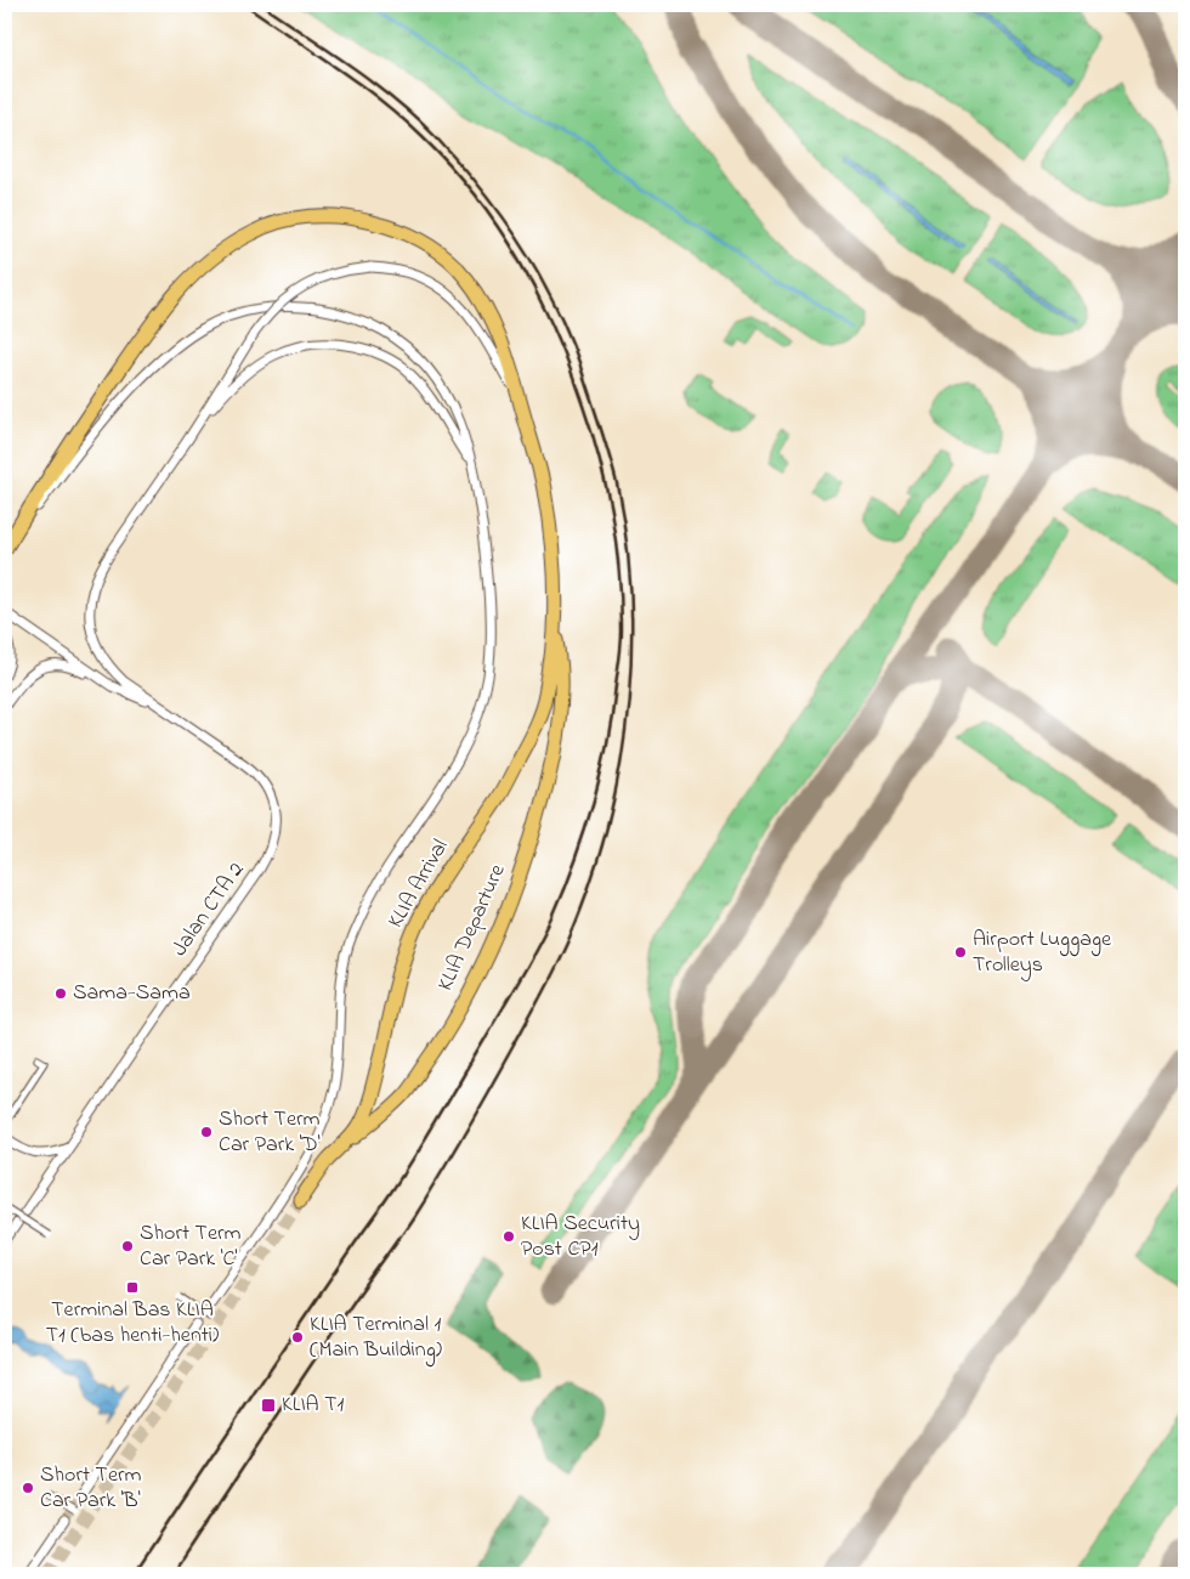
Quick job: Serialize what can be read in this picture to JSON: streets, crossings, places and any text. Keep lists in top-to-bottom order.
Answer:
{
  "streets": {
    "main road": ["KLIA Arrival", "KLIA Departure"],
    "street": ["Jalan CTA 2"]
  },
  "crossings": [
    ["KLIA Arrival", "KLIA Departure"]
  ],
  "places": {
    "other": [
      "Airport Luggage Trolleys",
      "Sama-Sama",
      "Short Term Car Park 'D'",
      "KLIA Security Post CP1",
      "Short Term Car Park 'C'",
      "KLIA Terminal 1 (Main Building)",
      "Short Term Car Park 'B'"
    ],
    "transit": ["Terminal Bas KLIA T1 (bas henti-henti)", "KLIA T1"]
  }
}
